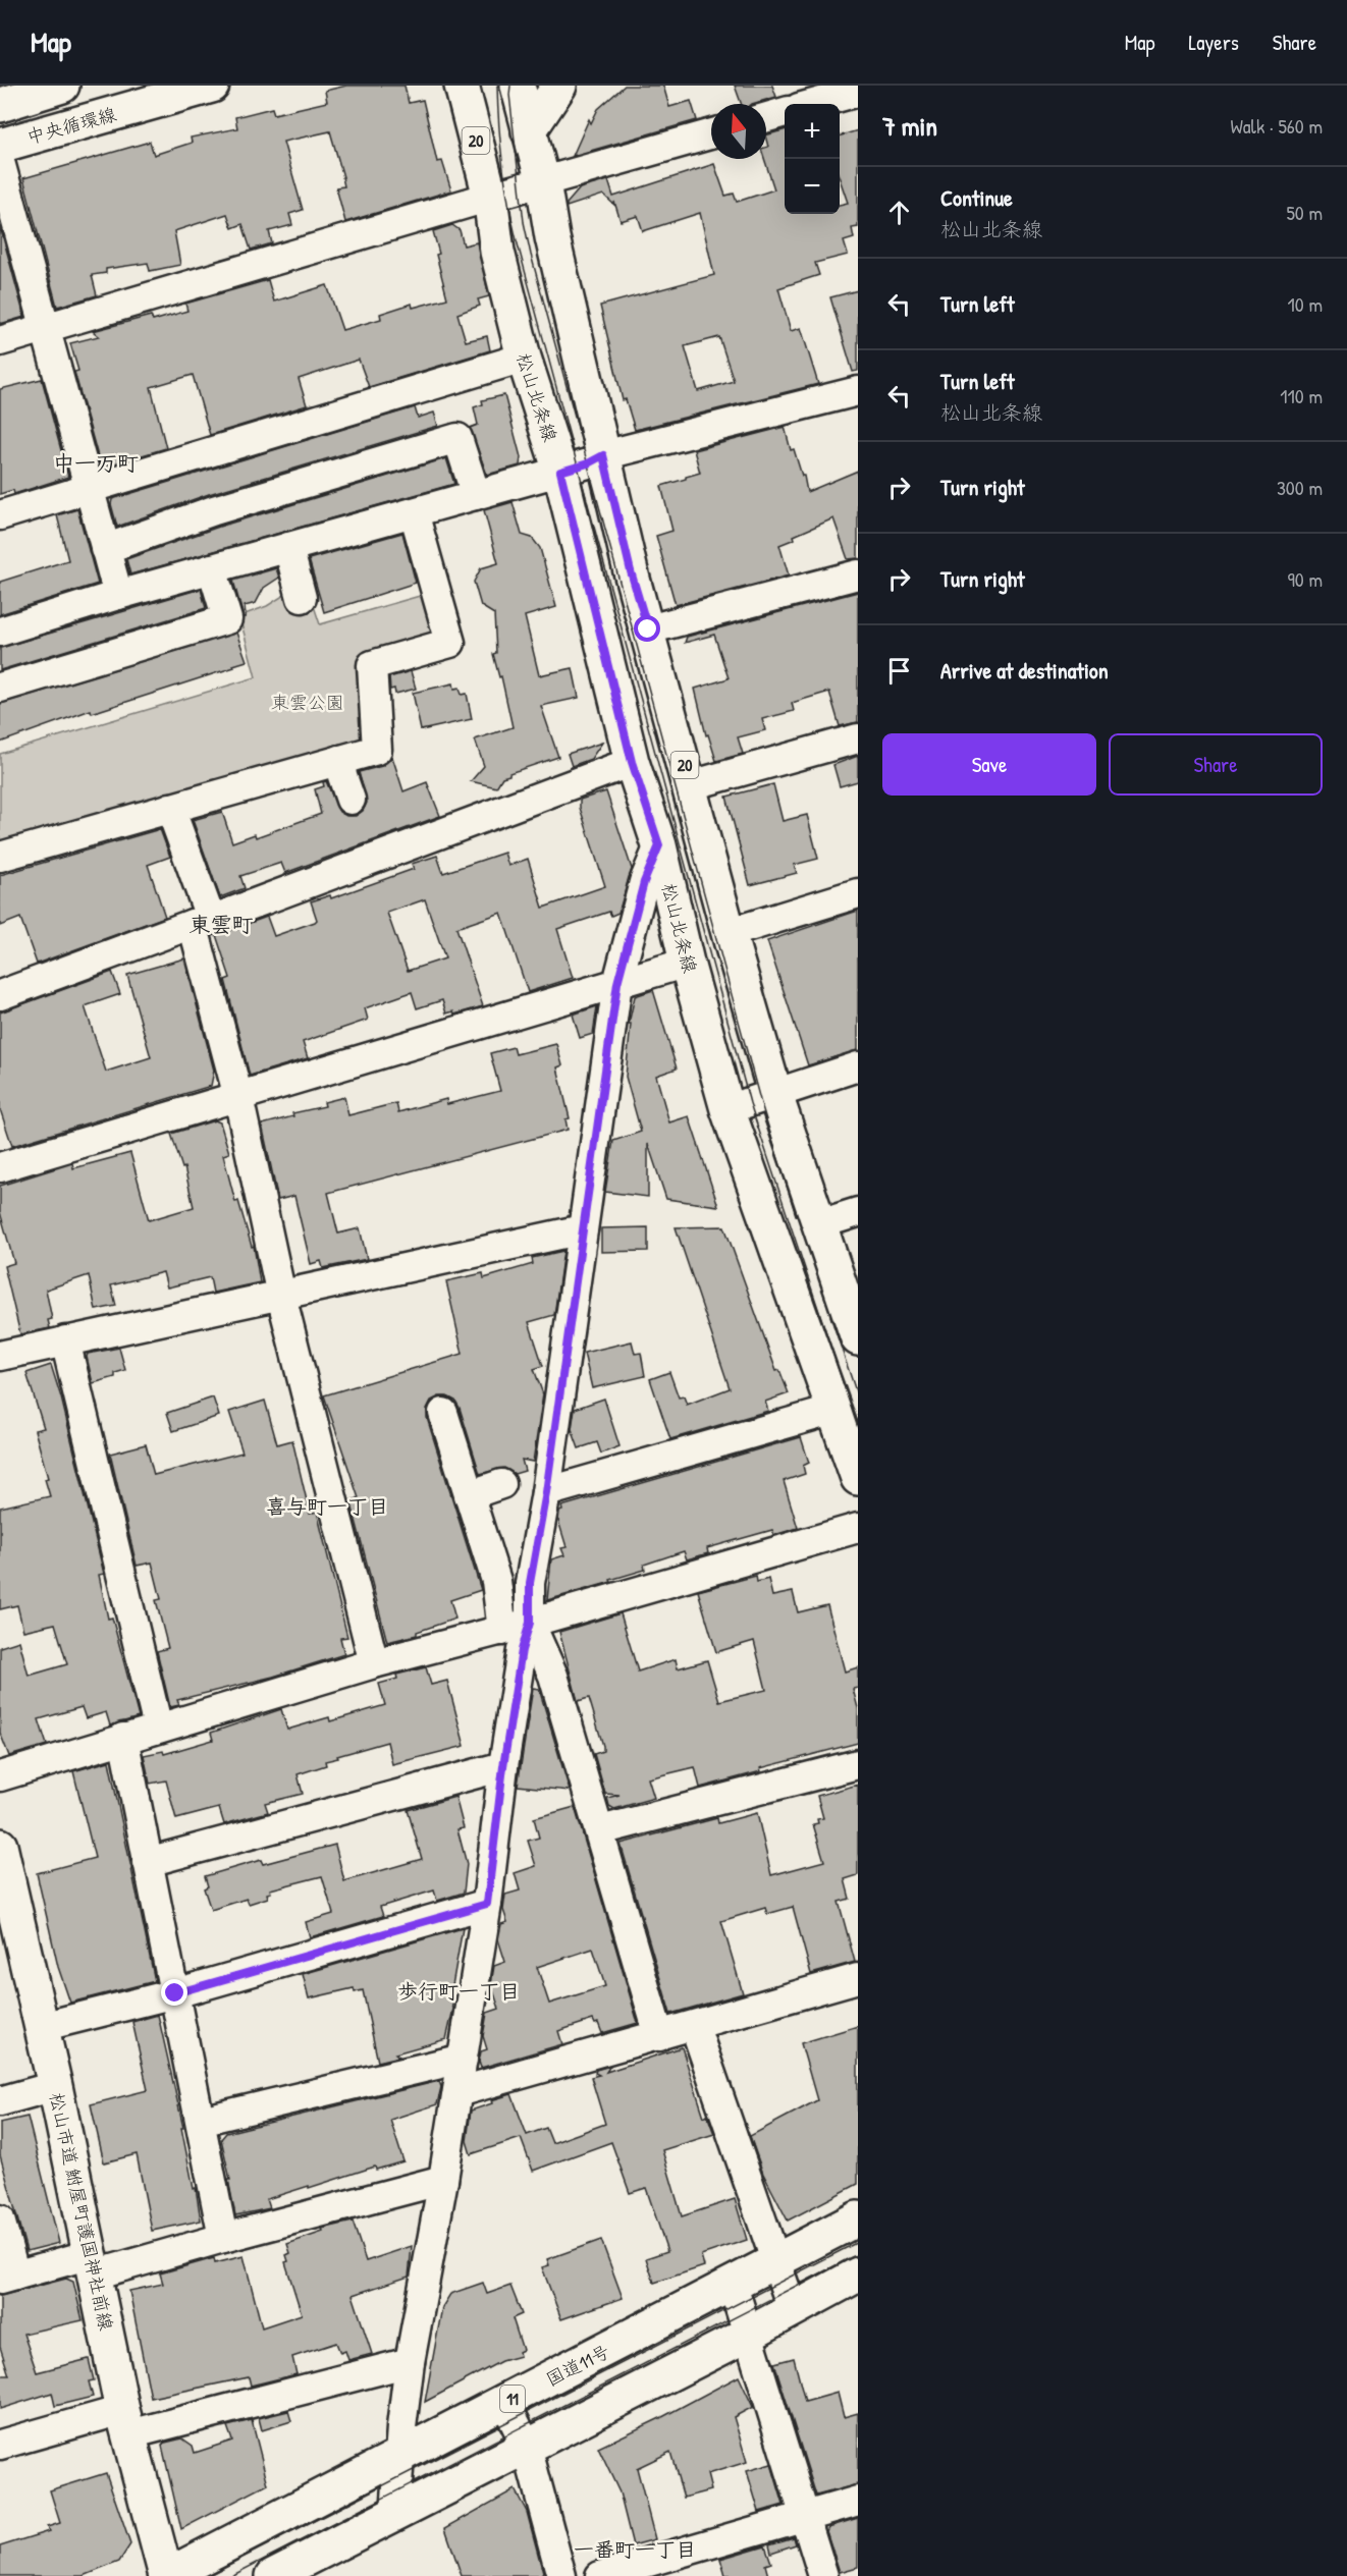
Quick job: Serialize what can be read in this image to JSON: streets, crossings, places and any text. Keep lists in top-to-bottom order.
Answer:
{
  "streets": {
    "main road": [
      "中央循環線",
      "20",
      "松山北条線",
      "松山市道 鮒屋町護国神社前線",
      "国道11号",
      "11"
    ]
  },
  "crossings": [
    ["松山市道 鮒屋町護国神社前線", "国道11号"]
  ],
  "districts": [
    "中一万町",
    "東雲町",
    "喜与町一丁目",
    "歩行町一丁目",
    "一番町一丁目"
  ],
  "parks": ["東雲公園"],
  "north": "top",
  "page": {
    "header": "Map",
    "nav": ["Map", "Layers", "Share"],
    "heading": ["7 min", "Walk · 560 m"],
    "map_buttons": ["+", "−"],
    "list": [
      ["Continue", "松山北条線", "50 m"],
      ["Turn left", "10 m"],
      ["Turn left", "松山北条線", "110 m"],
      ["Turn right", "300 m"],
      ["Turn right", "90 m"],
      "Arrive at destination"
    ],
    "buttons": ["Save", "Share"]
  }
}
